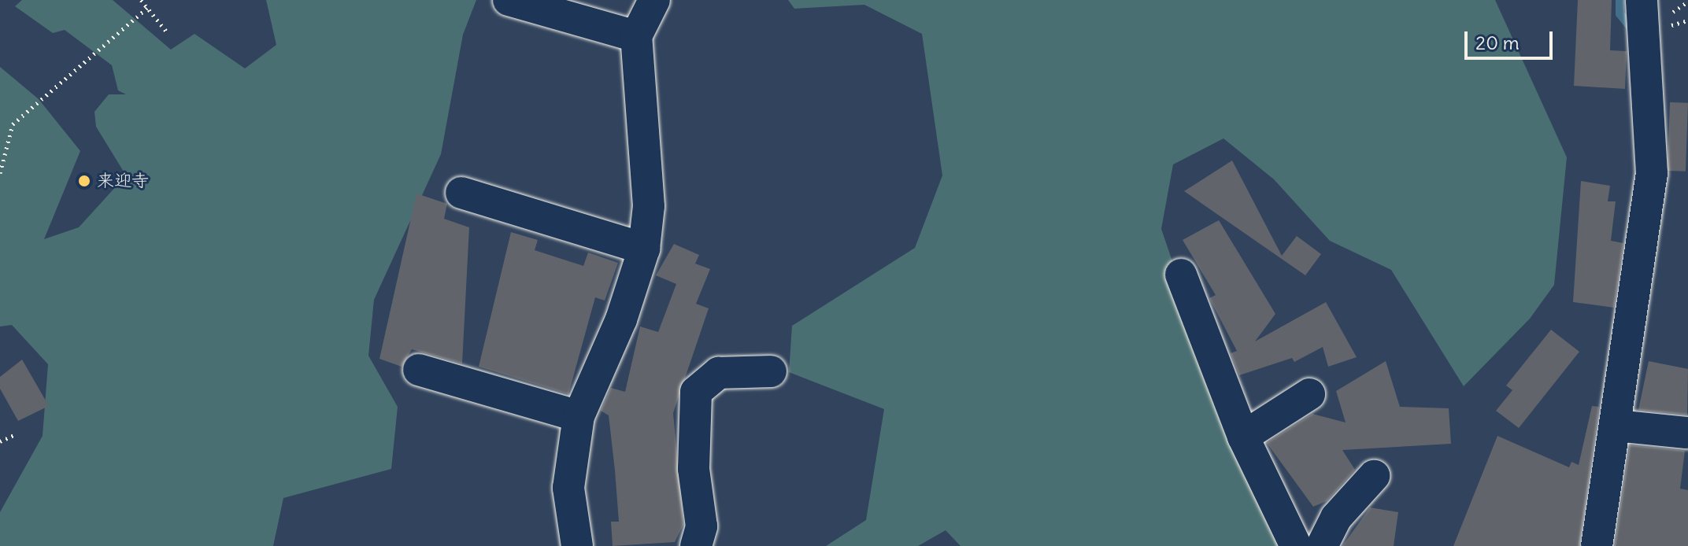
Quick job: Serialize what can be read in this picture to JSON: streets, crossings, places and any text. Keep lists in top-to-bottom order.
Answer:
{
  "places": ["来迎寺"],
  "scale_bar": "20 m"
}
